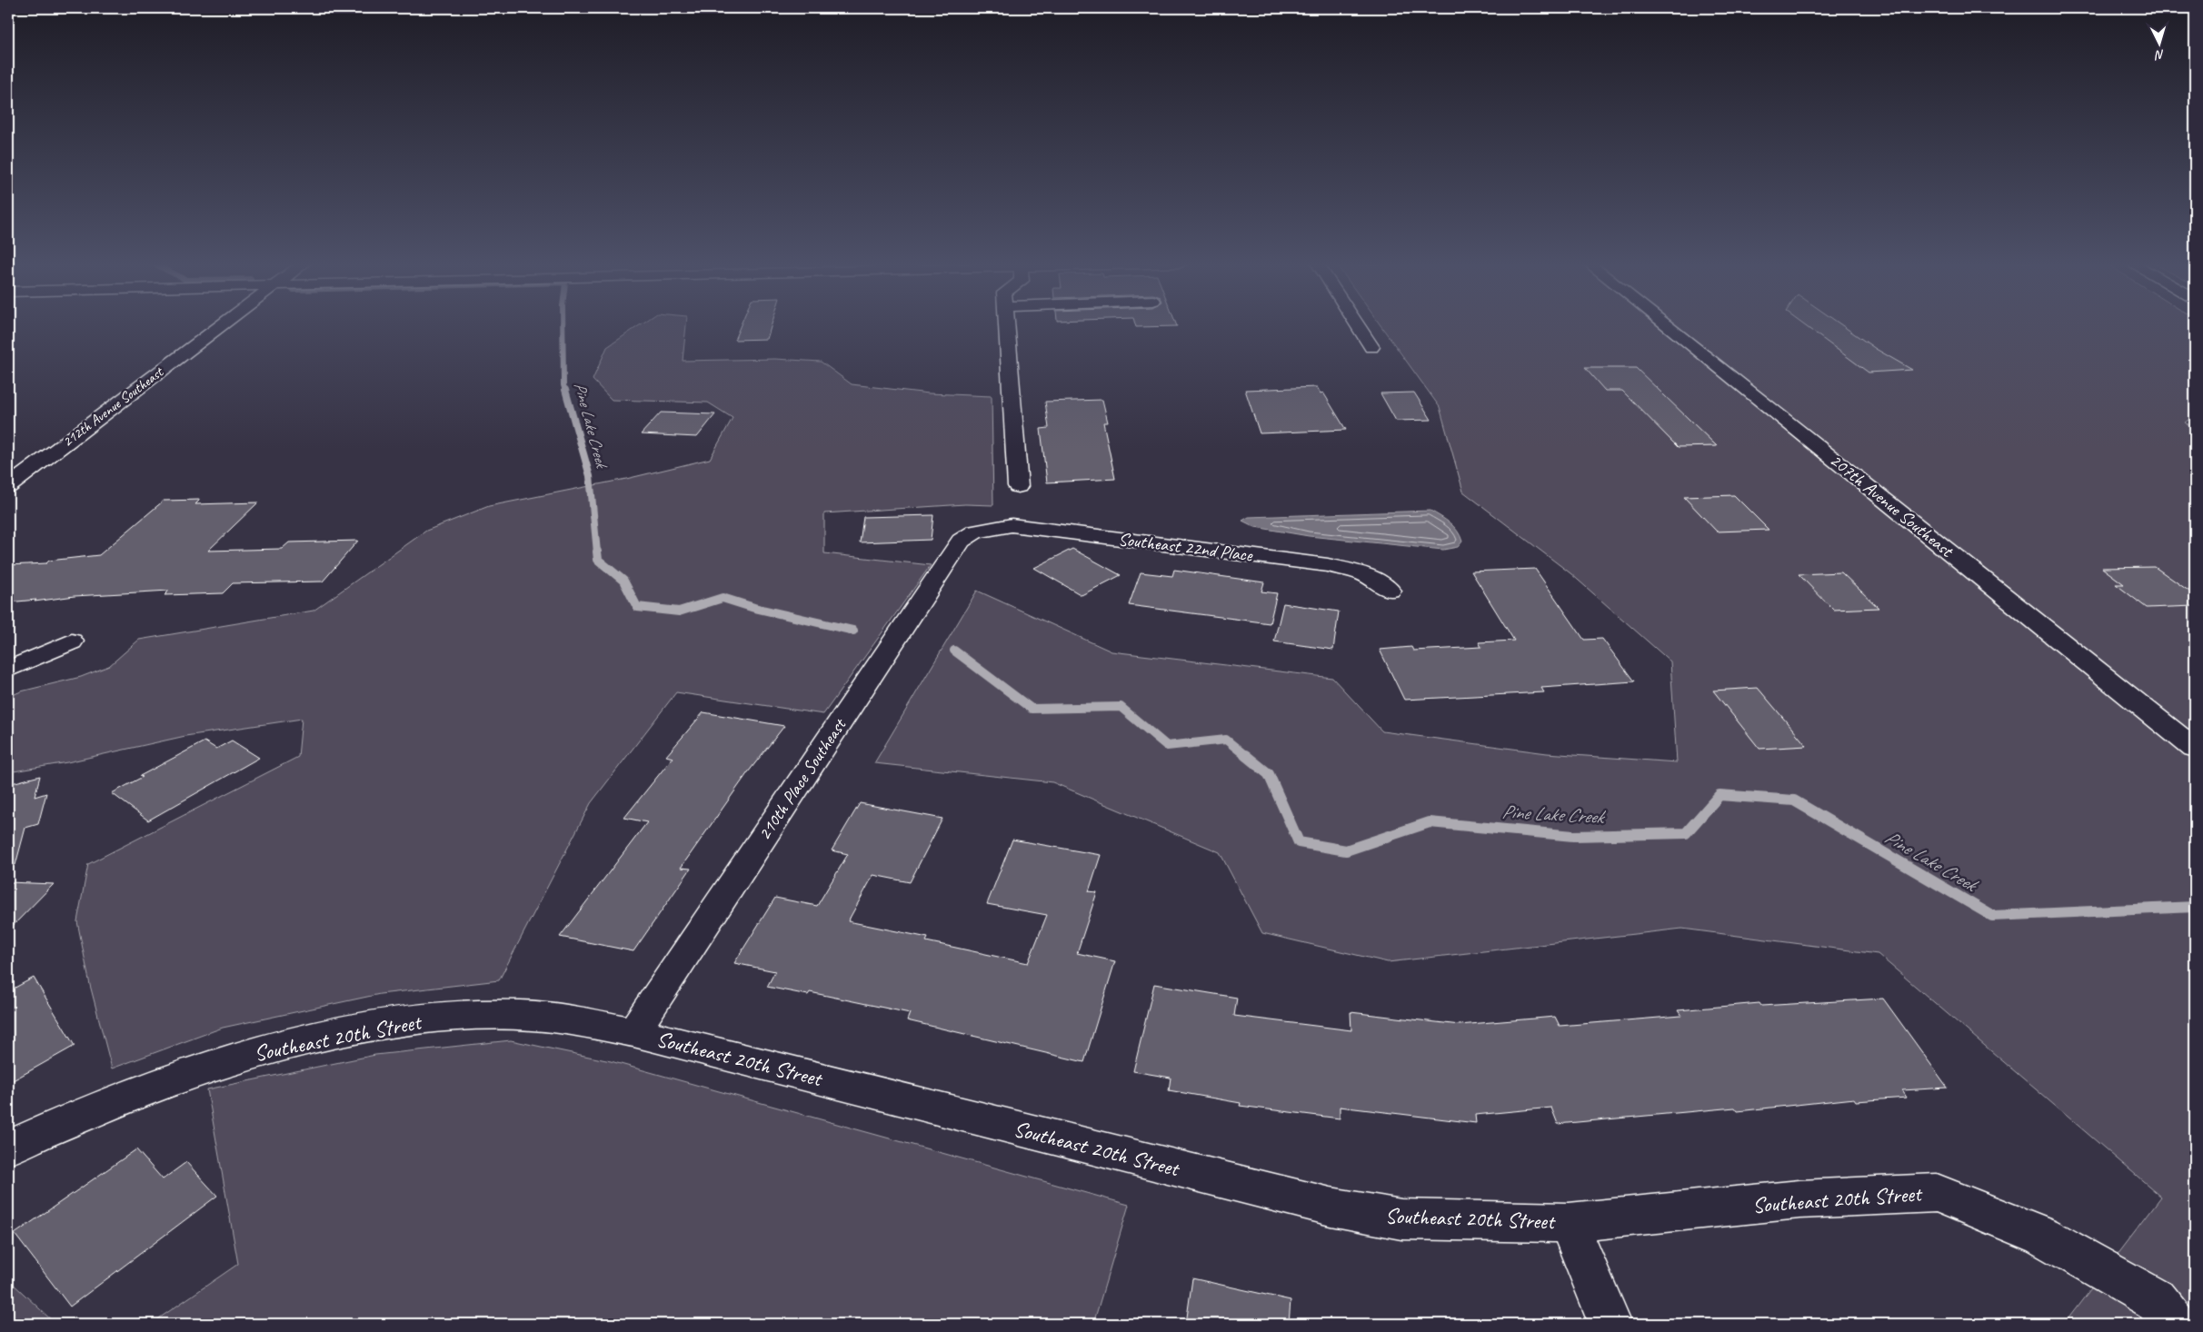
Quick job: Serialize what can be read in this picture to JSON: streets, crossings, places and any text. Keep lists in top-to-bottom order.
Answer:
{
  "streets": {
    "street": [
      "212th Avenue Southeast",
      "207th Avenue Southeast",
      "Southeast 22nd Place",
      "210th Place Southeast",
      "Southeast 20th Street"
    ]
  },
  "crossings": [
    ["Southeast 22nd Place", "210th Place Southeast"],
    ["210th Place Southeast", "Southeast 20th Street"]
  ],
  "water": ["Pine Lake Creek"],
  "north": "bottom"
}
